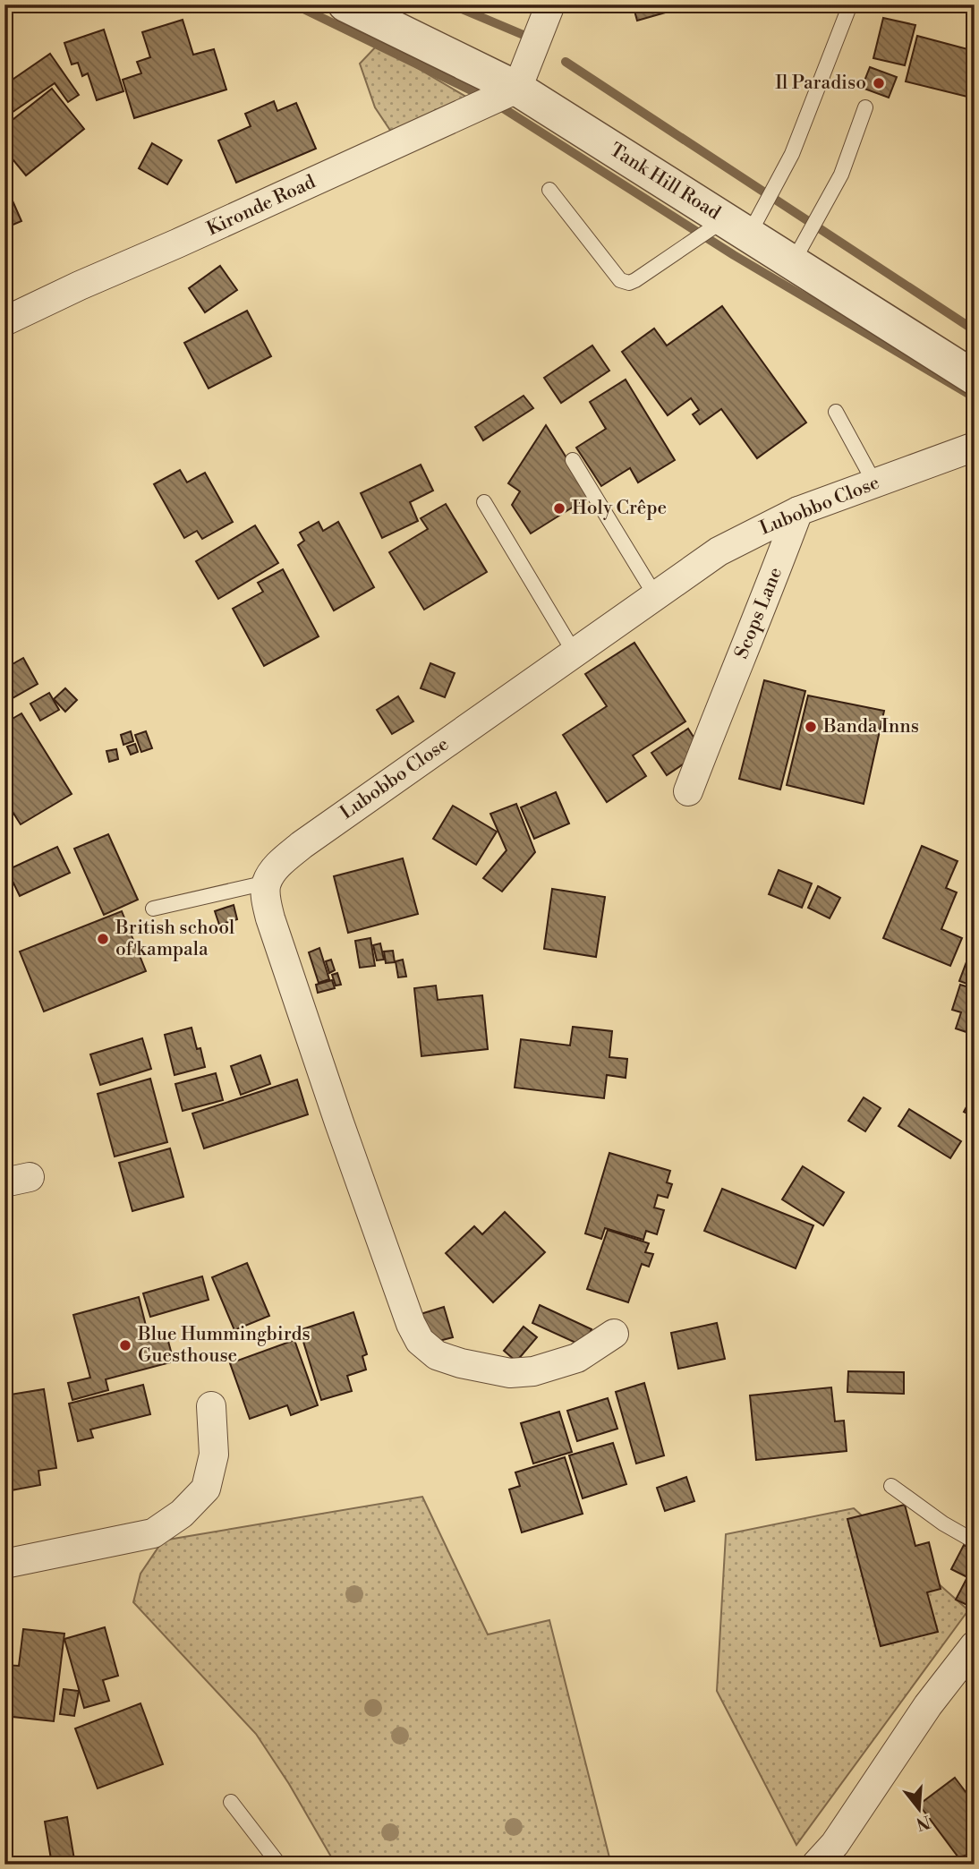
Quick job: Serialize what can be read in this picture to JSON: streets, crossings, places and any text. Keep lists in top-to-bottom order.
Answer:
{
  "streets": {
    "street": [
      "Tank Hill Road",
      "Kironde Road",
      "Lubobbo Close",
      "Scops Lane"
    ]
  },
  "crossings": [
    ["Tank Hill Road", "Kironde Road"],
    ["Lubobbo Close", "Scops Lane"]
  ],
  "places": [
    "Il Paradiso",
    "Holy Crêpe",
    "Banda Inns",
    "British school of kampala",
    "Blue Hummingbirds Guesthouse"
  ],
  "north": "bottom"
}
